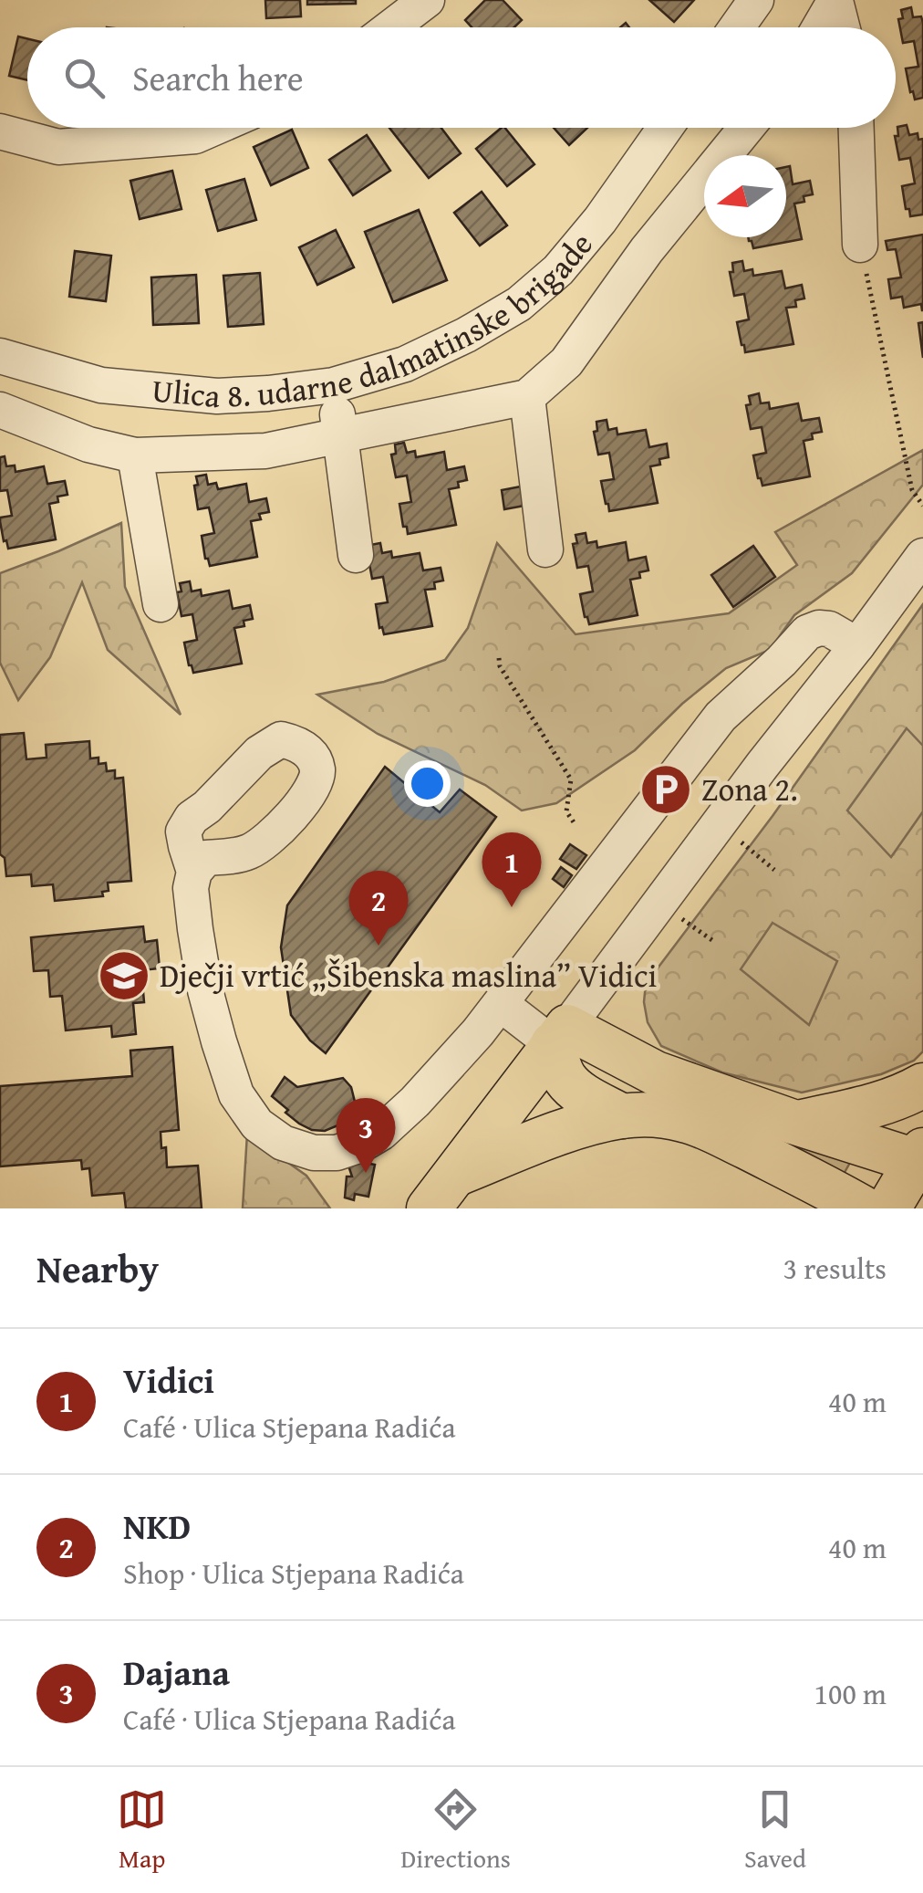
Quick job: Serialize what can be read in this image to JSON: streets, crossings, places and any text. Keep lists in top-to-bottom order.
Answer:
{
  "streets": {
    "street": ["Ulica 8. udarne dalmatinske brigade"]
  },
  "places": {
    "parking": ["Zona 2."],
    "school or university": ["Dječji vrtić „Šibenska maslina” Vidici"]
  },
  "north": "left",
  "page": {
    "search": "Search here",
    "pins": ["1", "2", "3"],
    "heading": ["Nearby", "3 results"],
    "list": [
      {
        "mark": "1",
        "name": "Vidici",
        "note": "Café · Ulica Stjepana Radića",
        "value": "40 m"
      },
      {
        "mark": "2",
        "name": "NKD",
        "note": "Shop · Ulica Stjepana Radića",
        "value": "40 m"
      },
      {
        "mark": "3",
        "name": "Dajana",
        "note": "Café · Ulica Stjepana Radića",
        "value": "100 m"
      }
    ],
    "nav": ["Map", "Directions", "Saved"]
  }
}
